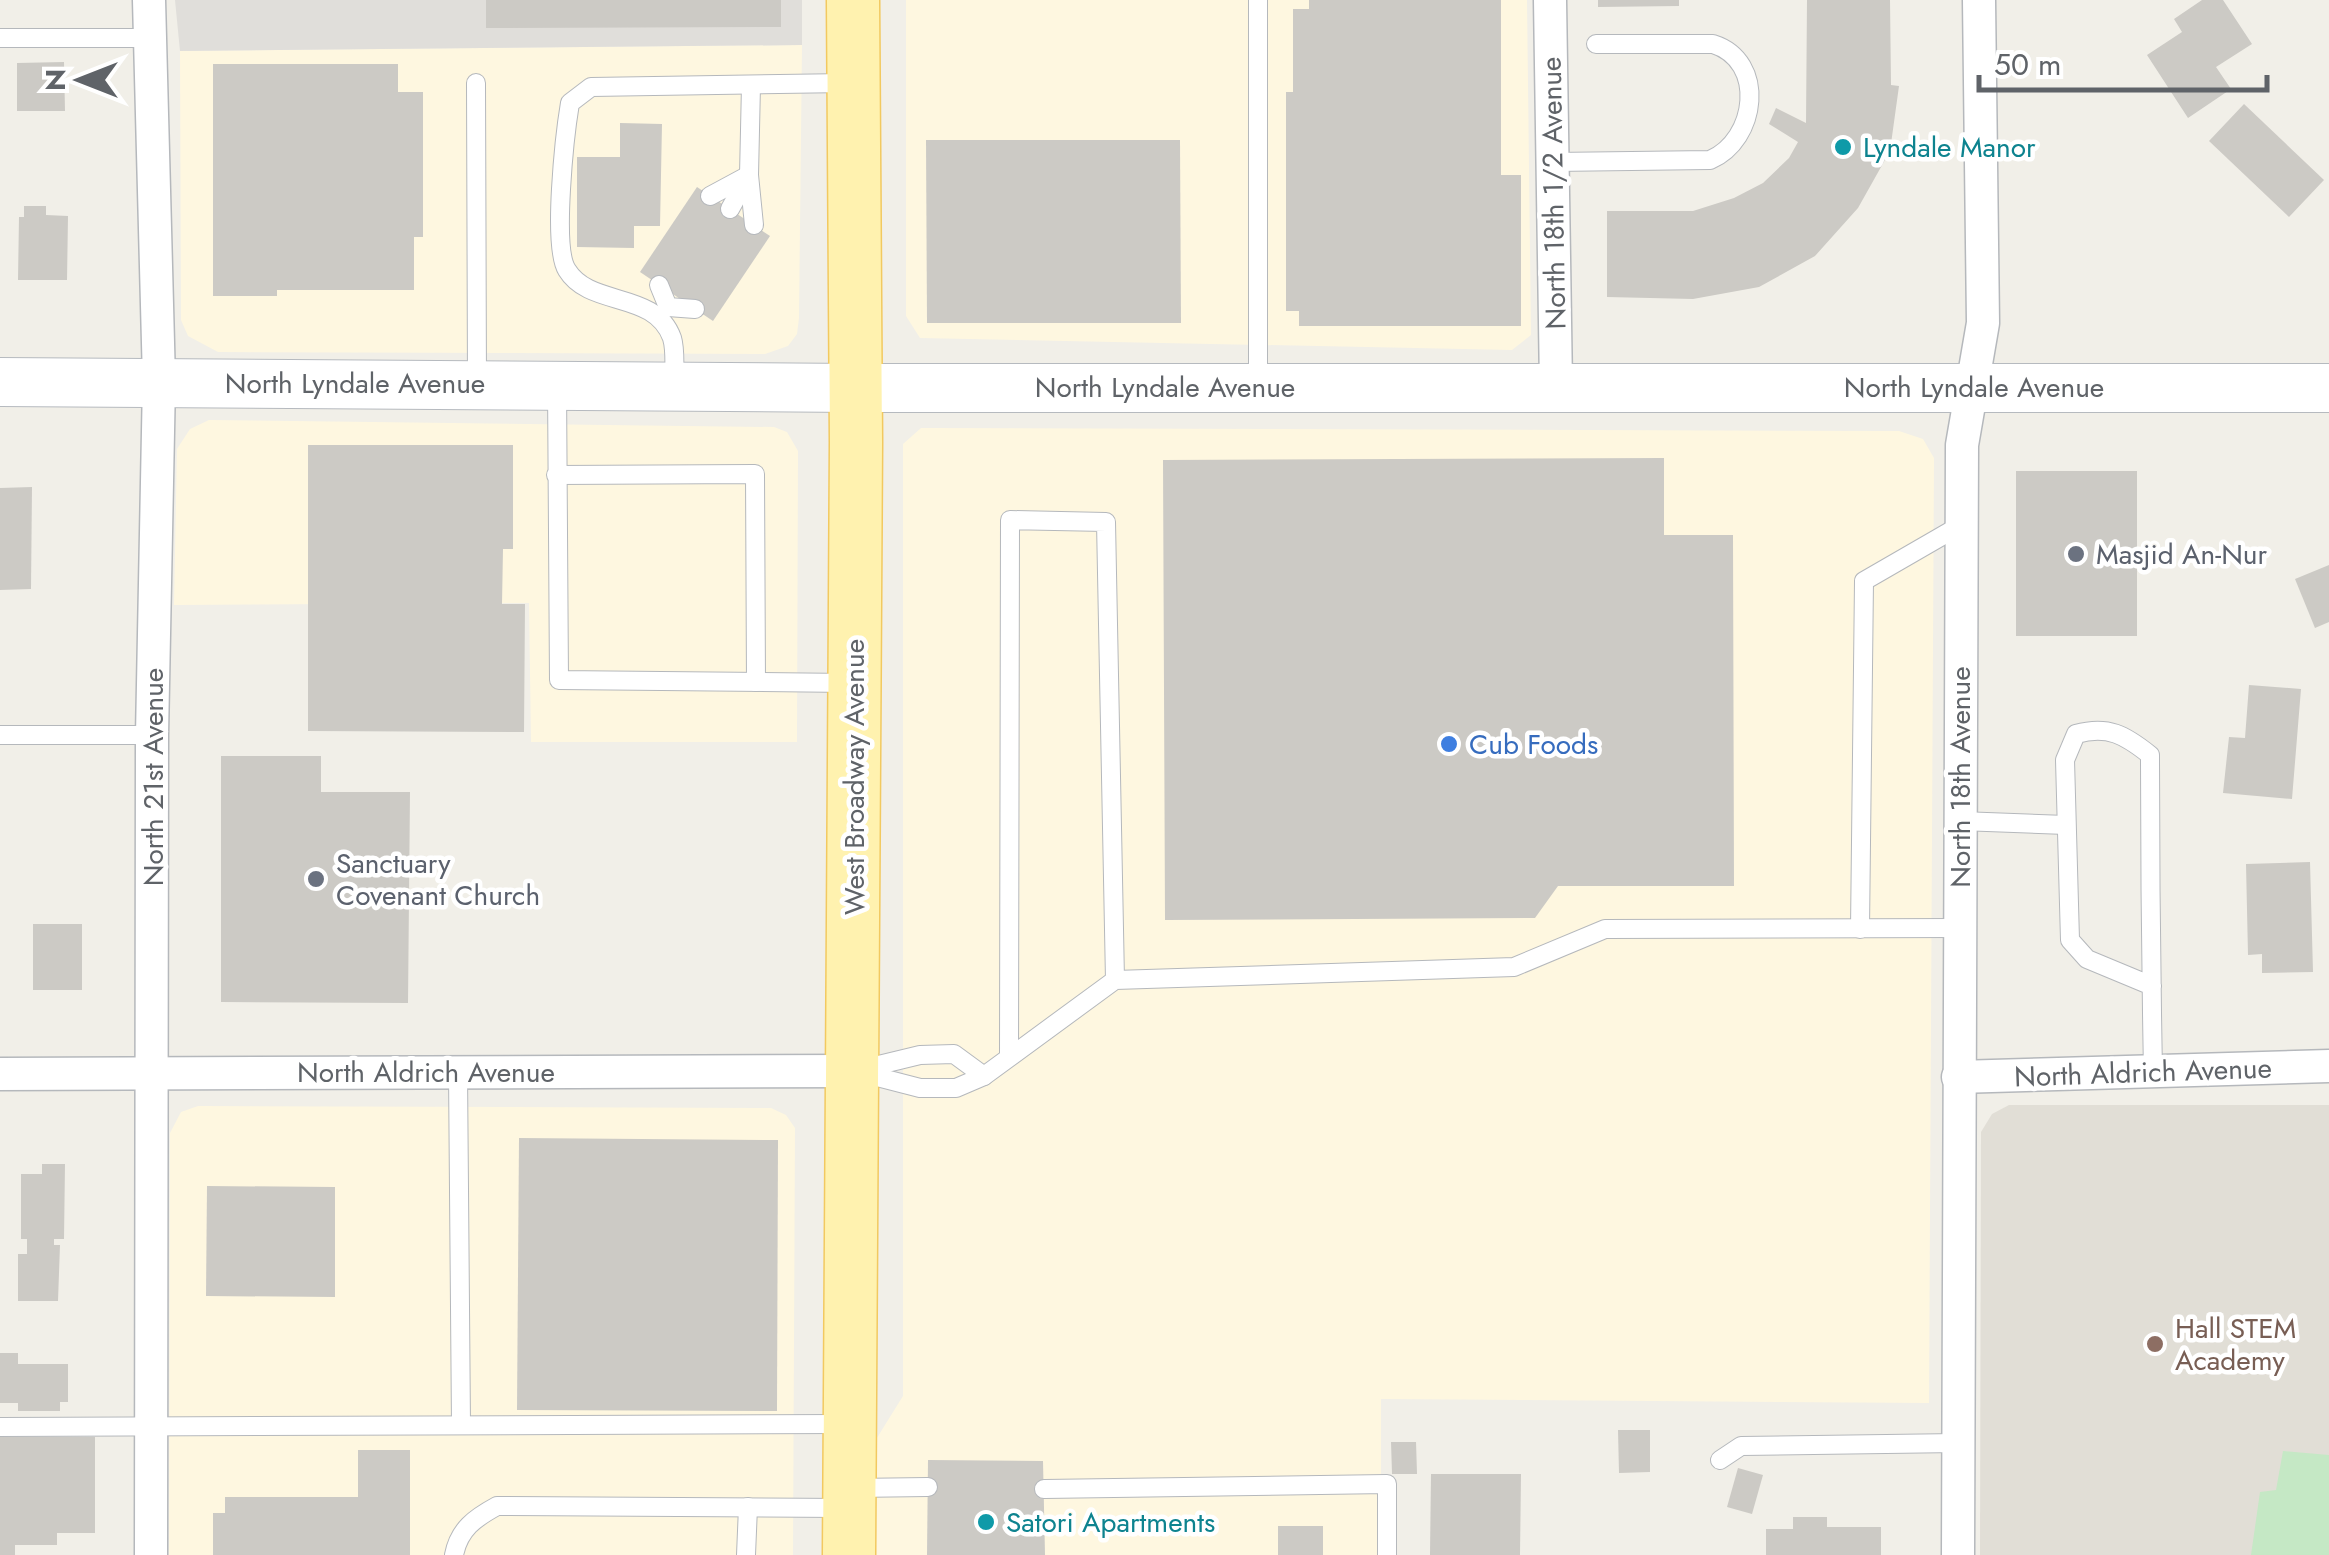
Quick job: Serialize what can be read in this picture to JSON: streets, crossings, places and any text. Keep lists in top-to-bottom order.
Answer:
{
  "streets": {
    "main road": ["West Broadway Avenue"],
    "street": [
      "North 18th 1/2 Avenue",
      "North Lyndale Avenue",
      "North 21st Avenue",
      "North 18th Avenue",
      "North Aldrich Avenue"
    ]
  },
  "crossings": [
    ["North 18th 1/2 Avenue", "North Lyndale Avenue"],
    ["North Lyndale Avenue", "North 21st Avenue"],
    ["North Lyndale Avenue", "West Broadway Avenue"],
    ["North Lyndale Avenue", "North 18th Avenue"],
    ["North 21st Avenue", "North Aldrich Avenue"],
    ["West Broadway Avenue", "North Aldrich Avenue"],
    ["North 18th Avenue", "North Aldrich Avenue"]
  ],
  "places": [
    "Lyndale Manor",
    "Masjid An-Nur",
    "Cub Foods",
    "Sanctuary Covenant Church",
    "Hall STEM Academy",
    "Satori Apartments"
  ],
  "scale_bar": "50 m",
  "north": "left"
}
